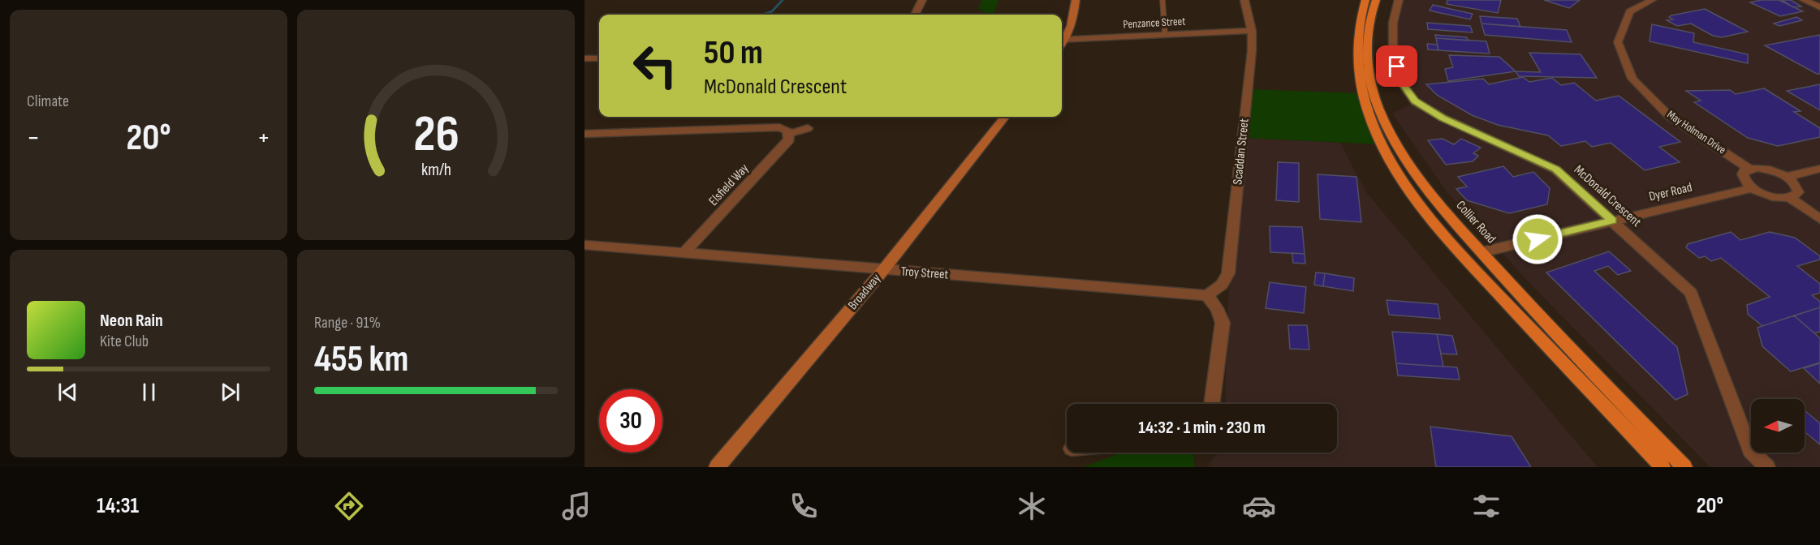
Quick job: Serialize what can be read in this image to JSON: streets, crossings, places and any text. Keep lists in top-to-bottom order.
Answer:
{
  "streets": {
    "main road": ["Collier Road"],
    "street": [
      "Penzance Street",
      "May Holman Drive",
      "Scaddan Street",
      "Elsfield Way",
      "Dyer Road",
      "McDonald Crescent",
      "Troy Street",
      "Broadway"
    ]
  },
  "crossings": [
    ["Penzance Street", "Scaddan Street"],
    ["Scaddan Street", "Troy Street"],
    ["Elsfield Way", "Troy Street"],
    ["Dyer Road", "McDonald Crescent"],
    ["Dyer Road", "Collier Road"],
    ["Troy Street", "Broadway"]
  ],
  "north": "left",
  "page": {
    "tile": [
      "Climate",
      ["Range · 91%", "455 km"]
    ],
    "turn": ["50 m", "McDonald Crescent"],
    "heat": ["−", "20°", "+"],
    "song": ["Neon Rain", "Kite Club"],
    "limit": "30",
    "trip": "14:32 · 1 min · 230 m",
    "tabs": ["14:31", "20°"],
    "gauge": ["26", "km/h"]
  }
}
